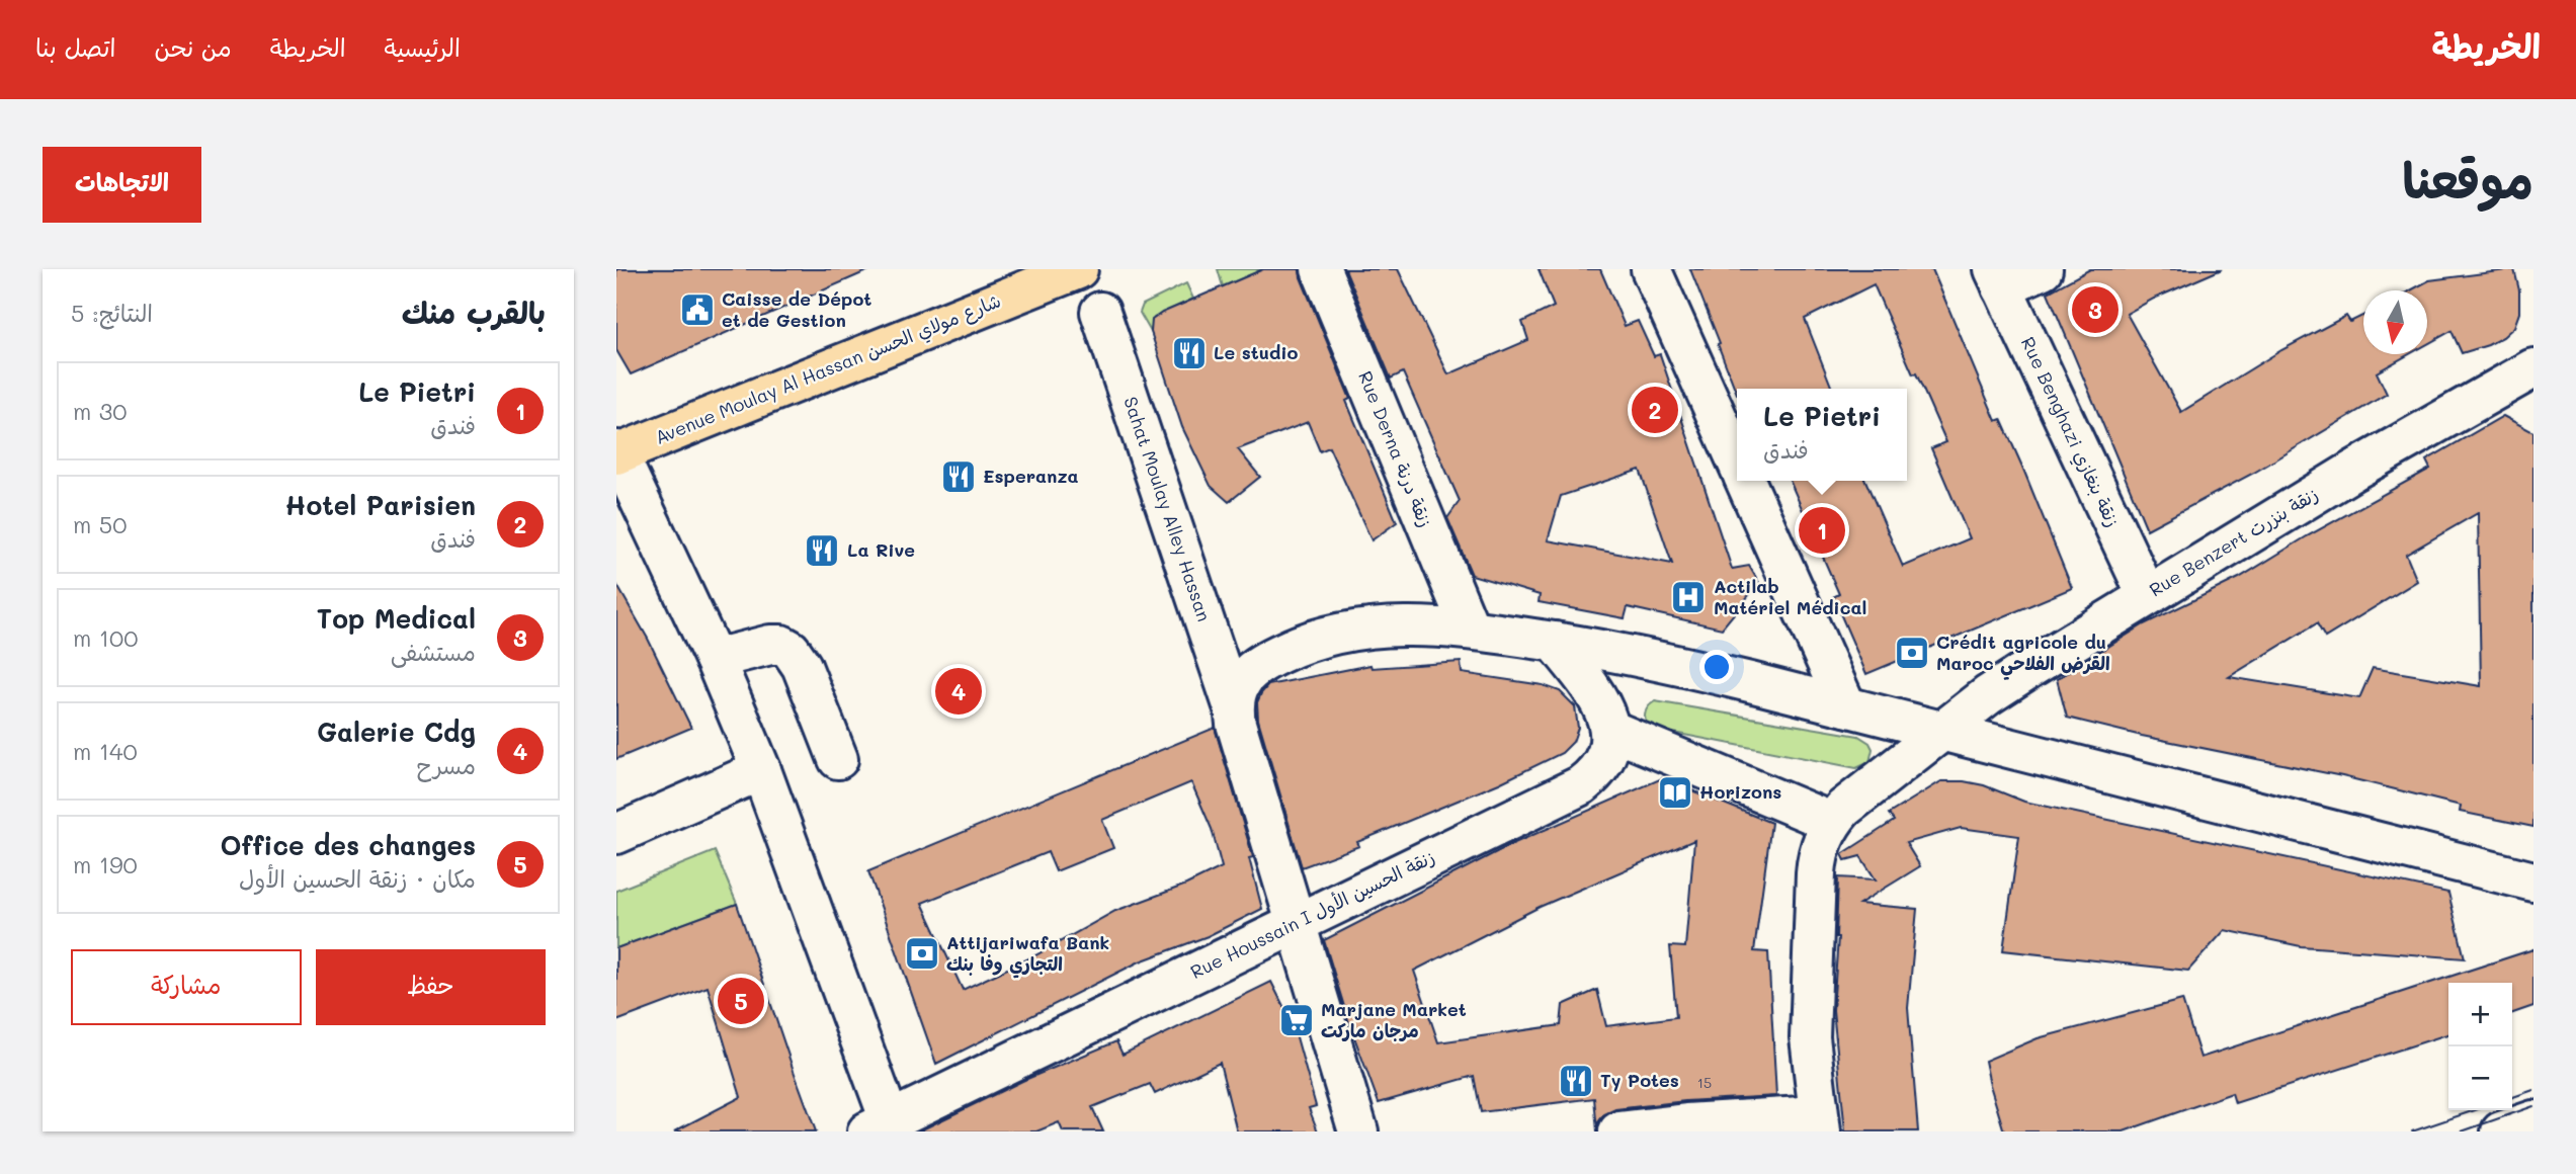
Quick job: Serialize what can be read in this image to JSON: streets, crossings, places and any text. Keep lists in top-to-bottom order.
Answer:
{
  "streets": {
    "main road": ["Avenue Moulay Al Hassan شارع مولاي الحسن"],
    "street": [
      "Rue Benghazi زنقة بنغازي",
      "Rue Derna زنقة درنة",
      "Sahat Moulay Alley Hassan",
      "Rue Benzert زنقة بنزرت",
      "Rue Houssain I زنقة الحسين الأول"
    ]
  },
  "crossings": [
    ["Rue Benghazi زنقة بنغازي", "Rue Benzert زنقة بنزرت"],
    ["Sahat Moulay Alley Hassan", "Rue Houssain I زنقة الحسين الأول"]
  ],
  "places": {
    "public building": ["Caisse de Dépot et de Gestion"],
    "restaurant": [
      "Le studio",
      "Esperanza",
      "La Rive",
      "Ty Potes"
    ],
    "hospital": ["Actilab Matériel Médical"],
    "bank": ["Crédit agricole du Maroc القرض الفلاحي", "Attijariwafa Bank التجاري وفا بنك"],
    "library": ["Horizons"],
    "supermarket": ["Marjane Market مرجان ماركت"]
  },
  "house_numbers": ["15"],
  "north": "bottom",
  "page": {
    "header": "الخريطة",
    "nav": [
      "الرئيسية",
      "الخريطة",
      "من نحن",
      "اتصل بنا"
    ],
    "title": "موقعنا",
    "buttons": [
      "الاتجاهات",
      ["حفظ", "مشاركة"]
    ],
    "heading": ["بالقرب منك", "النتائج: 5"],
    "pins": [
      "3",
      "2",
      "1",
      "4",
      "5"
    ],
    "list": [
      {
        "mark": "1",
        "name": "Le Pietri",
        "note": "فندق",
        "value": "30 m"
      },
      {
        "mark": "2",
        "name": "Hotel Parisien",
        "note": "فندق",
        "value": "50 m"
      },
      {
        "mark": "3",
        "name": "Top Medical",
        "note": "مستشفى",
        "value": "100 m"
      },
      {
        "mark": "4",
        "name": "Galerie Cdg",
        "note": "مسرح",
        "value": "140 m"
      },
      {
        "mark": "5",
        "name": "Office des changes",
        "note": "مكان · زنقة الحسين الأول",
        "value": "190 m"
      }
    ],
    "popup": ["Le Pietri", "فندق"],
    "map_buttons": ["+", "−"]
  }
}
